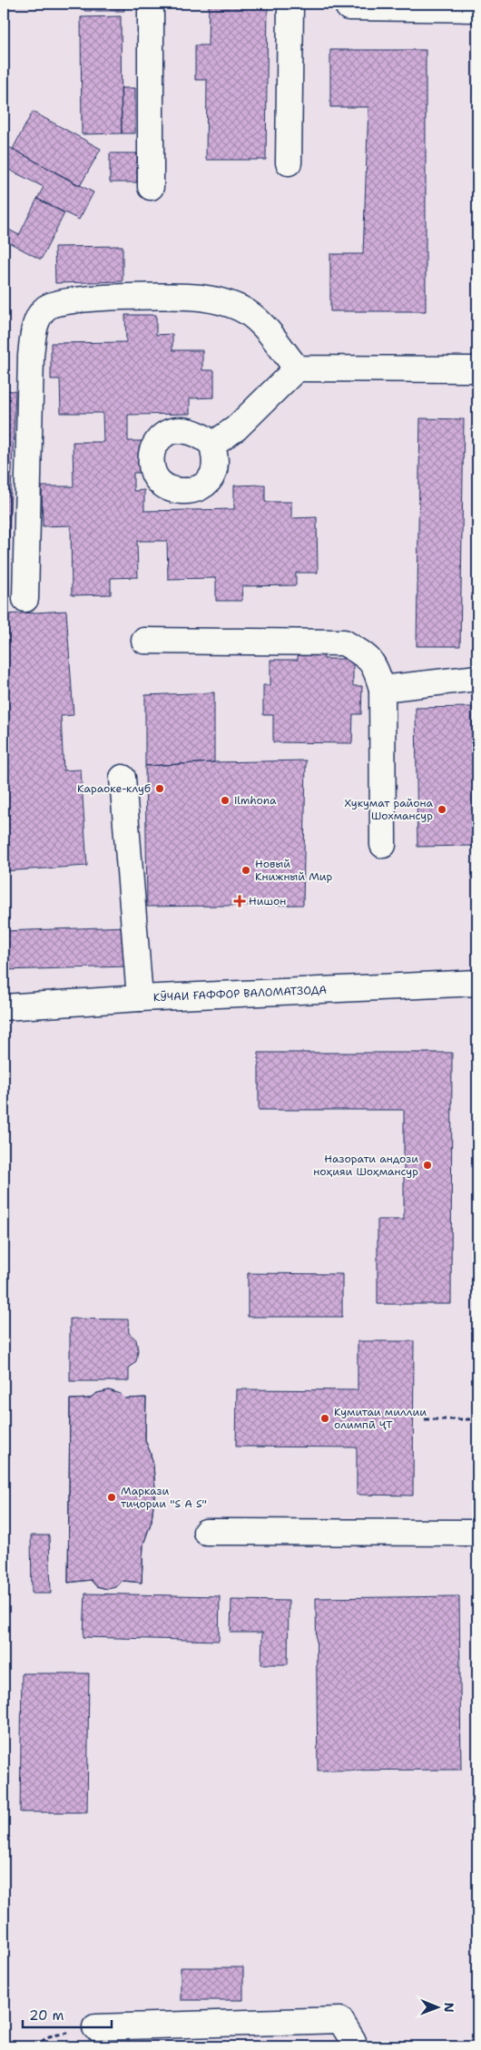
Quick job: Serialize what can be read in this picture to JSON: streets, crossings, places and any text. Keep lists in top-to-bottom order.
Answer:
{
  "streets": {
    "street": ["КӮЧАИ ҒАФФОР ВАЛОМАТЗОДА"]
  },
  "places": {
    "other": [
      "Караоке-клуб",
      "ilmhona",
      "Хукумат района Шохмансур",
      "Новый Книжный Мир",
      "Назорати андози ноҳияи Шоҳмансур",
      "Кумитаи миллии олимпӣ ҶТ",
      "Маркази тиҷории \"S A S\""
    ],
    "health": ["Нишон"]
  },
  "scale_bar": "20 m",
  "north": "right"
}
